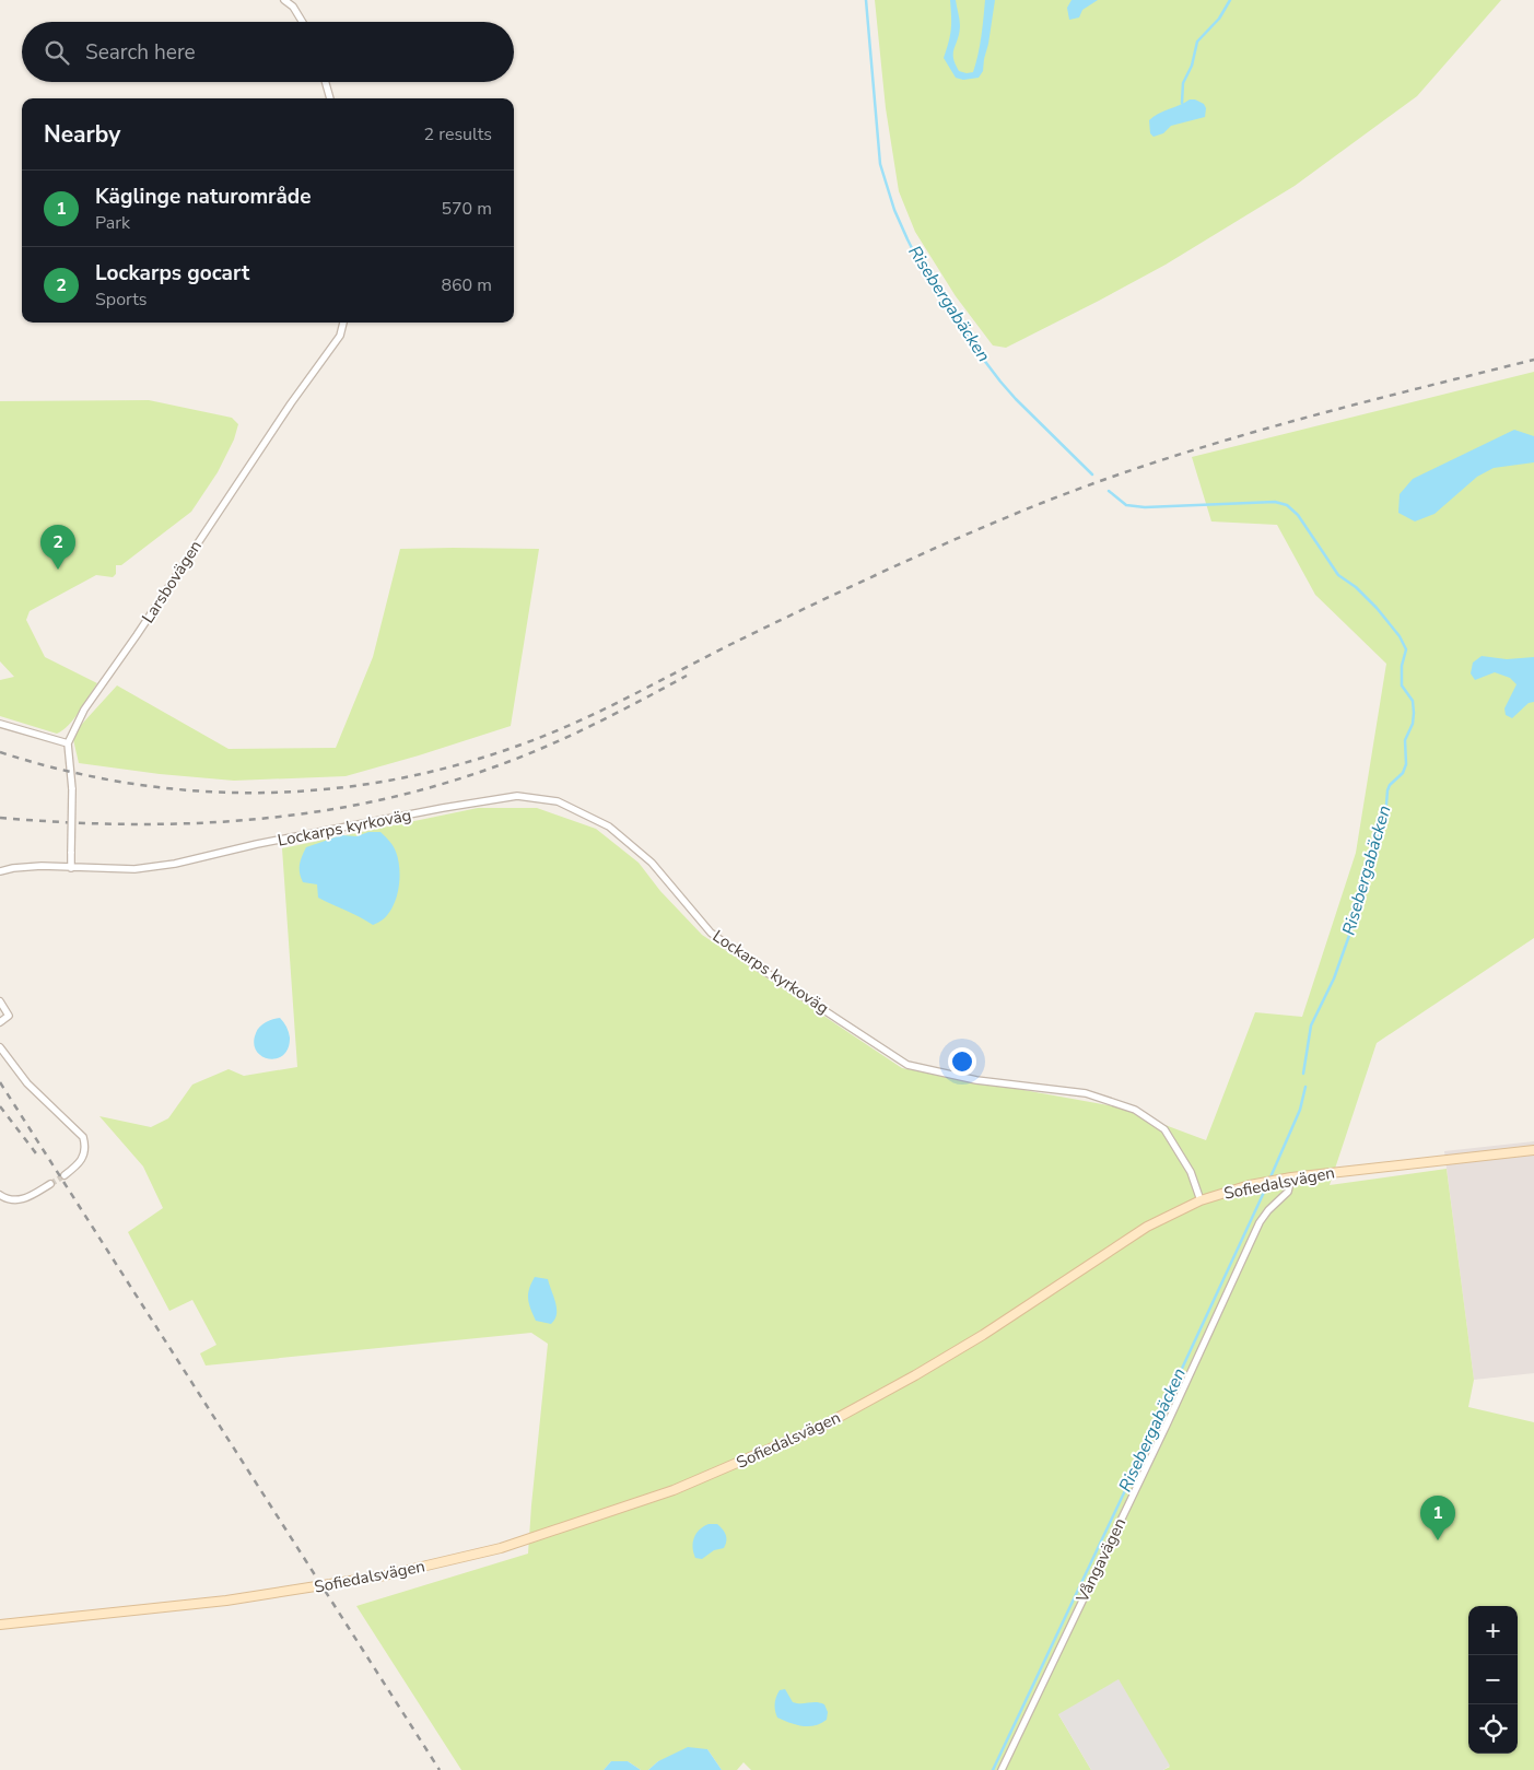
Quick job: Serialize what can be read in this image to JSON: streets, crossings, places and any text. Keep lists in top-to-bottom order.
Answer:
{
  "streets": {
    "main road": ["Sofiedalsvägen"],
    "street": ["Larsbovägen", "Lockarps kyrkoväg", "Vångavägen"]
  },
  "crossings": [
    ["Lockarps kyrkoväg", "Sofiedalsvägen"],
    ["Sofiedalsvägen", "Vångavägen"]
  ],
  "water": ["Risebergabäcken"],
  "page": {
    "search": "Search here",
    "heading": ["Nearby", "2 results"],
    "list": [
      {
        "mark": "1",
        "name": "Käglinge naturområde",
        "note": "Park",
        "value": "570 m"
      },
      {
        "mark": "2",
        "name": "Lockarps gocart",
        "note": "Sports",
        "value": "860 m"
      }
    ],
    "pins": ["2", "1"],
    "map_buttons": ["+", "−"]
  }
}
